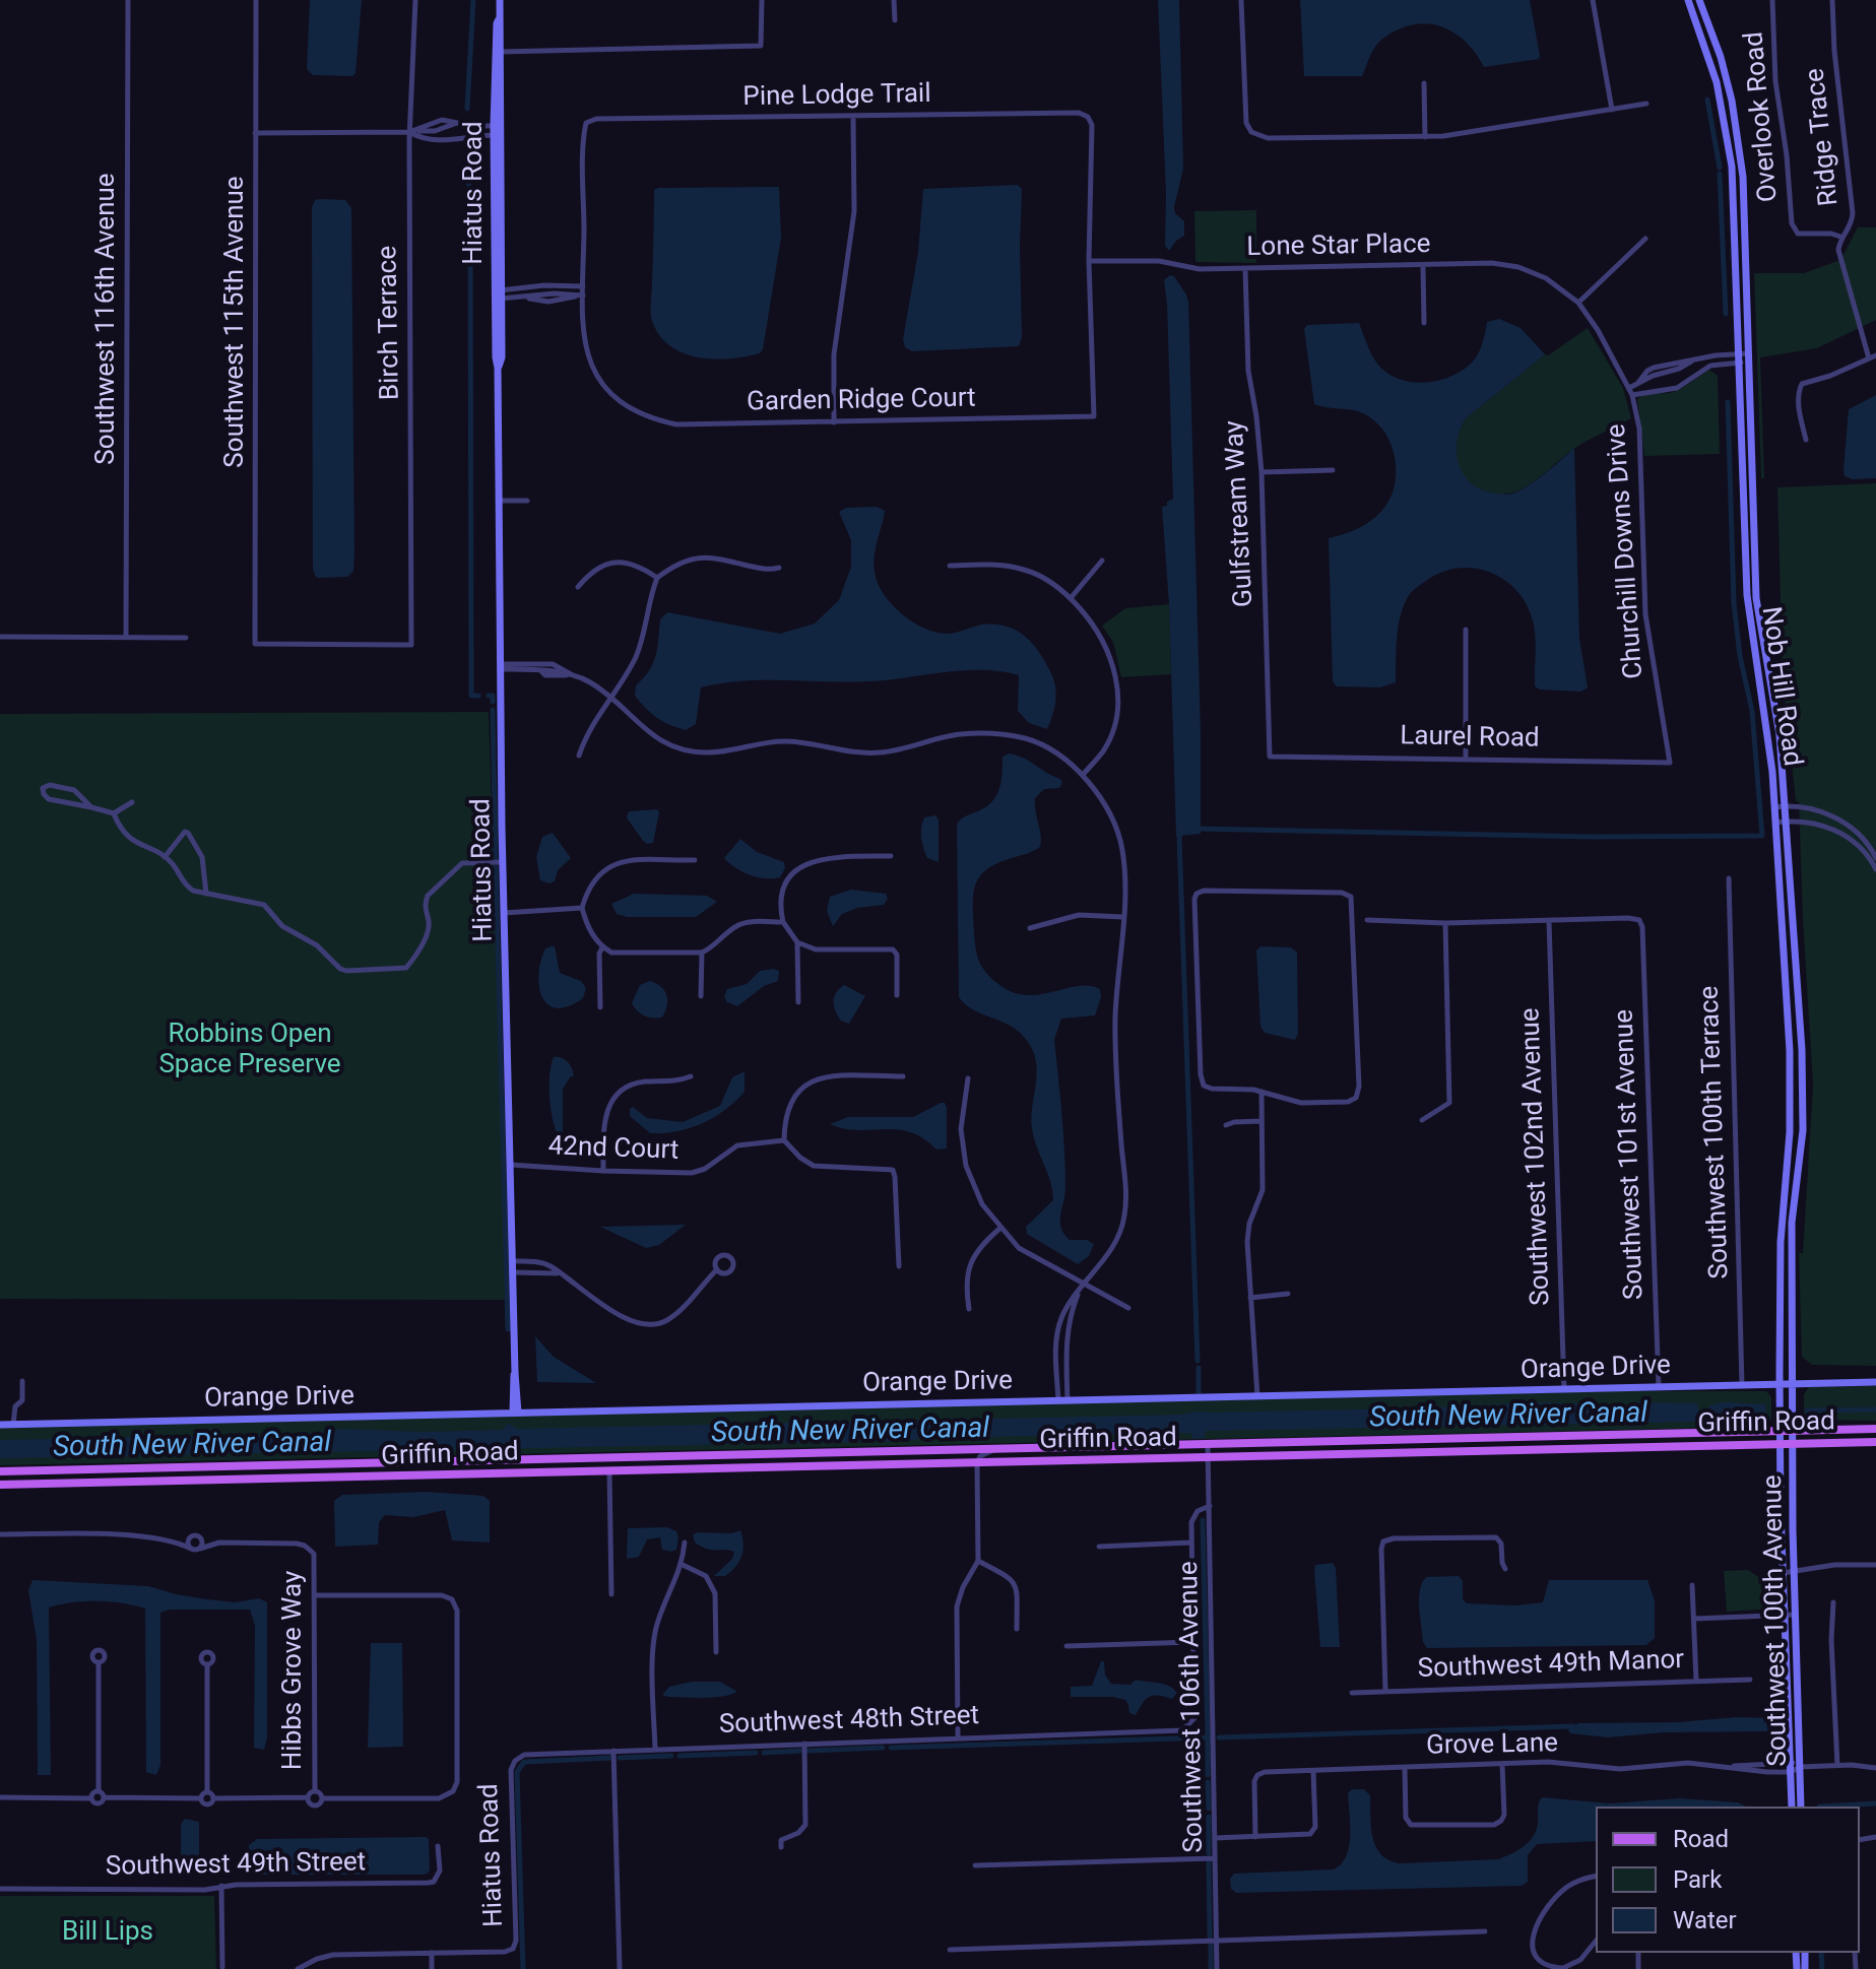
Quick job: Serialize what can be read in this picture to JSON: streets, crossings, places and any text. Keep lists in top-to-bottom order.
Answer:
{
  "streets": {
    "main road": [
      "Hiatus Road",
      "Nob Hill Road",
      "Orange Drive",
      "Griffin Road",
      "Southwest 100th Avenue"
    ],
    "street": [
      "Pine Lodge Trail",
      "Overlook Road",
      "Ridge Trace",
      "Lone Star Place",
      "Southwest 116th Avenue",
      "Southwest 115th Avenue",
      "Birch Terrace",
      "Garden Ridge Court",
      "Gulfstream Way",
      "Churchill Downs Drive",
      "Laurel Road",
      "Southwest 100th Terrace",
      "42nd Court",
      "Southwest 101st Avenue",
      "Southwest 102nd Avenue",
      "Southwest 49th Manor",
      "Hibbs Grove Way",
      "Southwest 106th Avenue",
      "Southwest 48th Street",
      "Grove Lane",
      "Southwest 49th Street"
    ]
  },
  "crossings": [
    ["Pine Lodge Trail", "Lone Star Place"],
    ["Pine Lodge Trail", "Garden Ridge Court"],
    ["Overlook Road", "Ridge Trace"],
    ["Hiatus Road", "42nd Court"],
    ["Hiatus Road", "Orange Drive"],
    ["Hiatus Road", "Southwest 48th Street"],
    ["Lone Star Place", "Garden Ridge Court"],
    ["Lone Star Place", "Gulfstream Way"],
    ["Lone Star Place", "Churchill Downs Drive"],
    ["Southwest 115th Avenue", "Birch Terrace"],
    ["Gulfstream Way", "Laurel Road"],
    ["Churchill Downs Drive", "Laurel Road"],
    ["Nob Hill Road", "Orange Drive"],
    ["Nob Hill Road", "Southwest 100th Avenue"],
    ["Southwest 100th Terrace", "Orange Drive"],
    ["Southwest 101st Avenue", "Southwest 102nd Avenue"],
    ["Southwest 101st Avenue", "Orange Drive"],
    ["Southwest 102nd Avenue", "Orange Drive"],
    ["Orange Drive", "Southwest 100th Avenue"],
    ["Griffin Road", "Southwest 100th Avenue"],
    ["Griffin Road", "Southwest 106th Avenue"],
    ["Southwest 100th Avenue", "Grove Lane"]
  ],
  "water": ["South New River Canal"],
  "parks": ["Robbins Open Space Preserve", "Bill Lips"],
  "legend": ["Road", "Park", "Water"]
}
